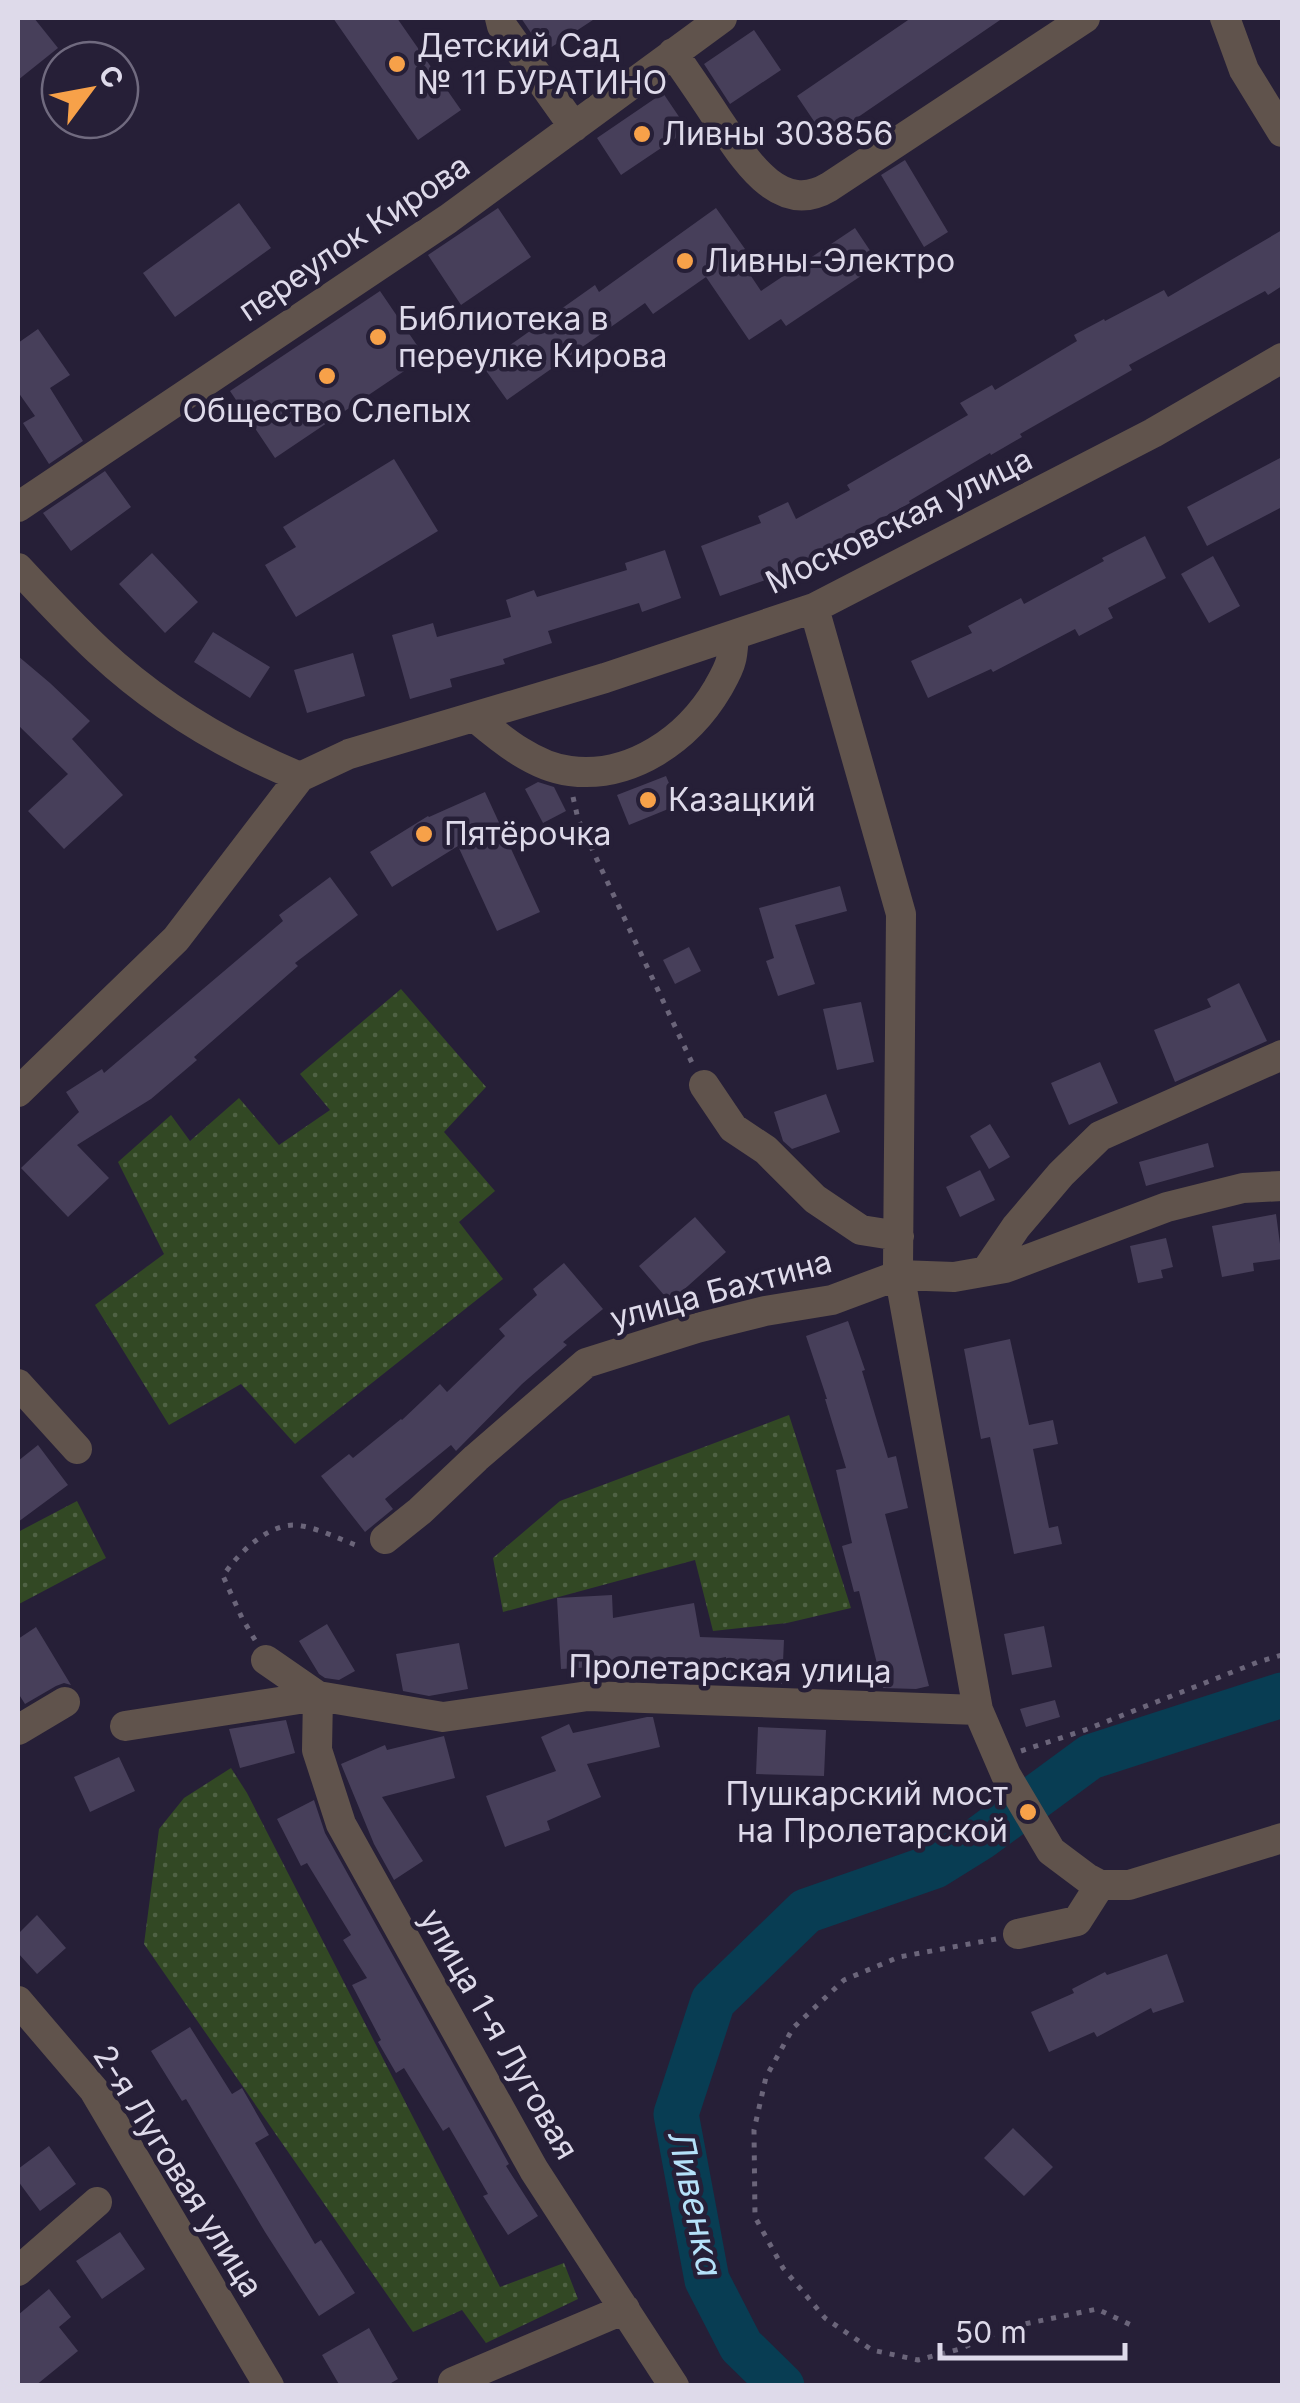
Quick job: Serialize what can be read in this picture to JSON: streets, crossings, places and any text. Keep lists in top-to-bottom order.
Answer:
{
  "streets": {
    "street": [
      "переулок Кирова",
      "Московская улица",
      "улица Бахтина",
      "Пролетарская улица",
      "улица 1-я Луговая",
      "2-я Луговая улица"
    ]
  },
  "crossings": [
    ["Пролетарская улица", "улица 1-я Луговая"]
  ],
  "water": ["Ливенка"],
  "places": [
    "Детский Сад № 11 БУРАТИНО",
    "Ливны 303856",
    "Ливны-Электро",
    "Библиотека в переулке Кирова",
    "Общество Слепых",
    "Казацкий",
    "Пятёрочка",
    "Пушкарский мост на Пролетарской"
  ],
  "scale_bar": "50 m",
  "north": "top right"
}
